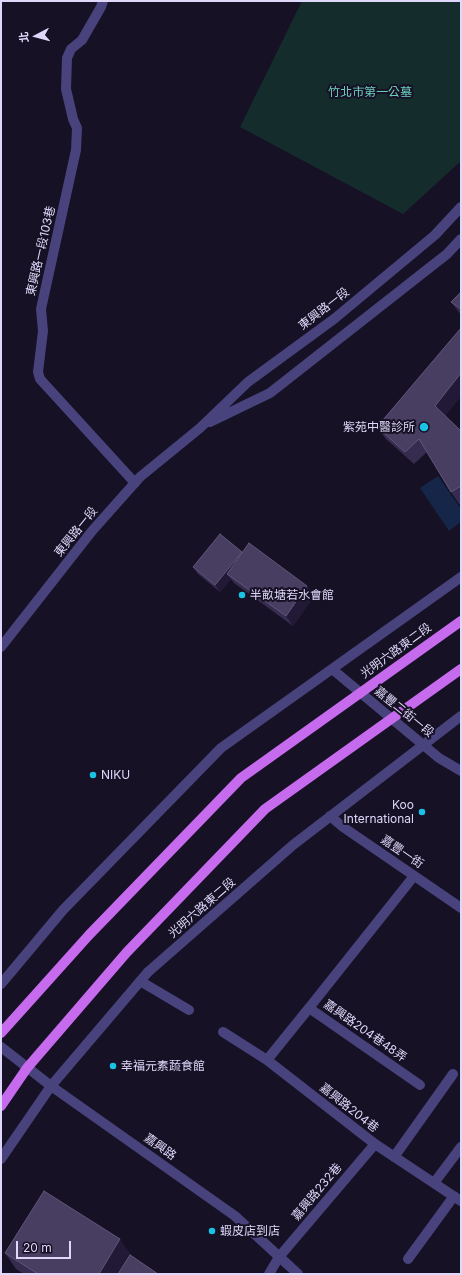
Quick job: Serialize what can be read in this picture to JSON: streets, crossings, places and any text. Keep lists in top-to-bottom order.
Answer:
{
  "streets": {
    "main road": ["光明六路東二段"],
    "street": [
      "東興路一段103巷",
      "東興路一段",
      "嘉豐二街一段",
      "嘉豐一街",
      "嘉興路204巷48弄",
      "嘉興路204巷",
      "嘉興路",
      "嘉興路232巷"
    ]
  },
  "crossings": [
    ["東興路一段103巷", "東興路一段"],
    ["光明六路東二段", "嘉豐二街一段"],
    ["光明六路東二段", "嘉豐一街"],
    ["光明六路東二段", "嘉興路"],
    ["嘉興路204巷48弄", "嘉興路204巷"],
    ["嘉興路204巷", "嘉興路232巷"],
    ["嘉興路", "嘉興路232巷"]
  ],
  "parks": ["竹北市第一公墓"],
  "places": [
    "紫苑中醫診所",
    "半畝塘若水會館",
    "NIKU",
    "Koo International",
    "幸福元素蔬食館",
    "蝦皮店到店"
  ],
  "scale_bar": "20 m",
  "north": "left"
}
